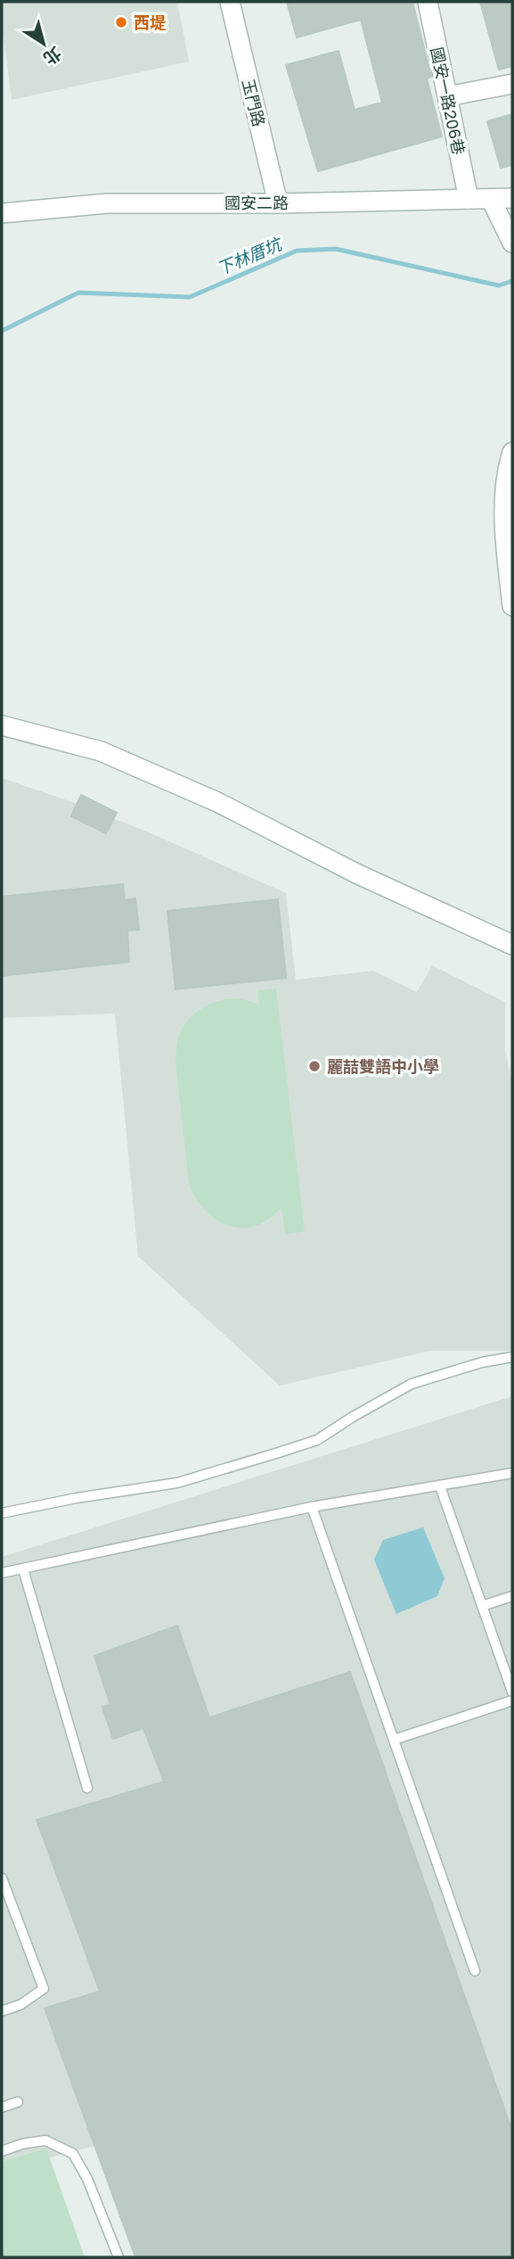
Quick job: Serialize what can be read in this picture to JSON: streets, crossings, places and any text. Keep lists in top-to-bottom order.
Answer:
{
  "streets": {
    "street": ["國安一路206巷", "玉門路", "國安二路"]
  },
  "crossings": [
    ["國安一路206巷", "國安二路"],
    ["玉門路", "國安二路"]
  ],
  "water": ["下林厝坑"],
  "places": ["西堤", "麗喆雙語中小學"],
  "north": "bottom right"
}
